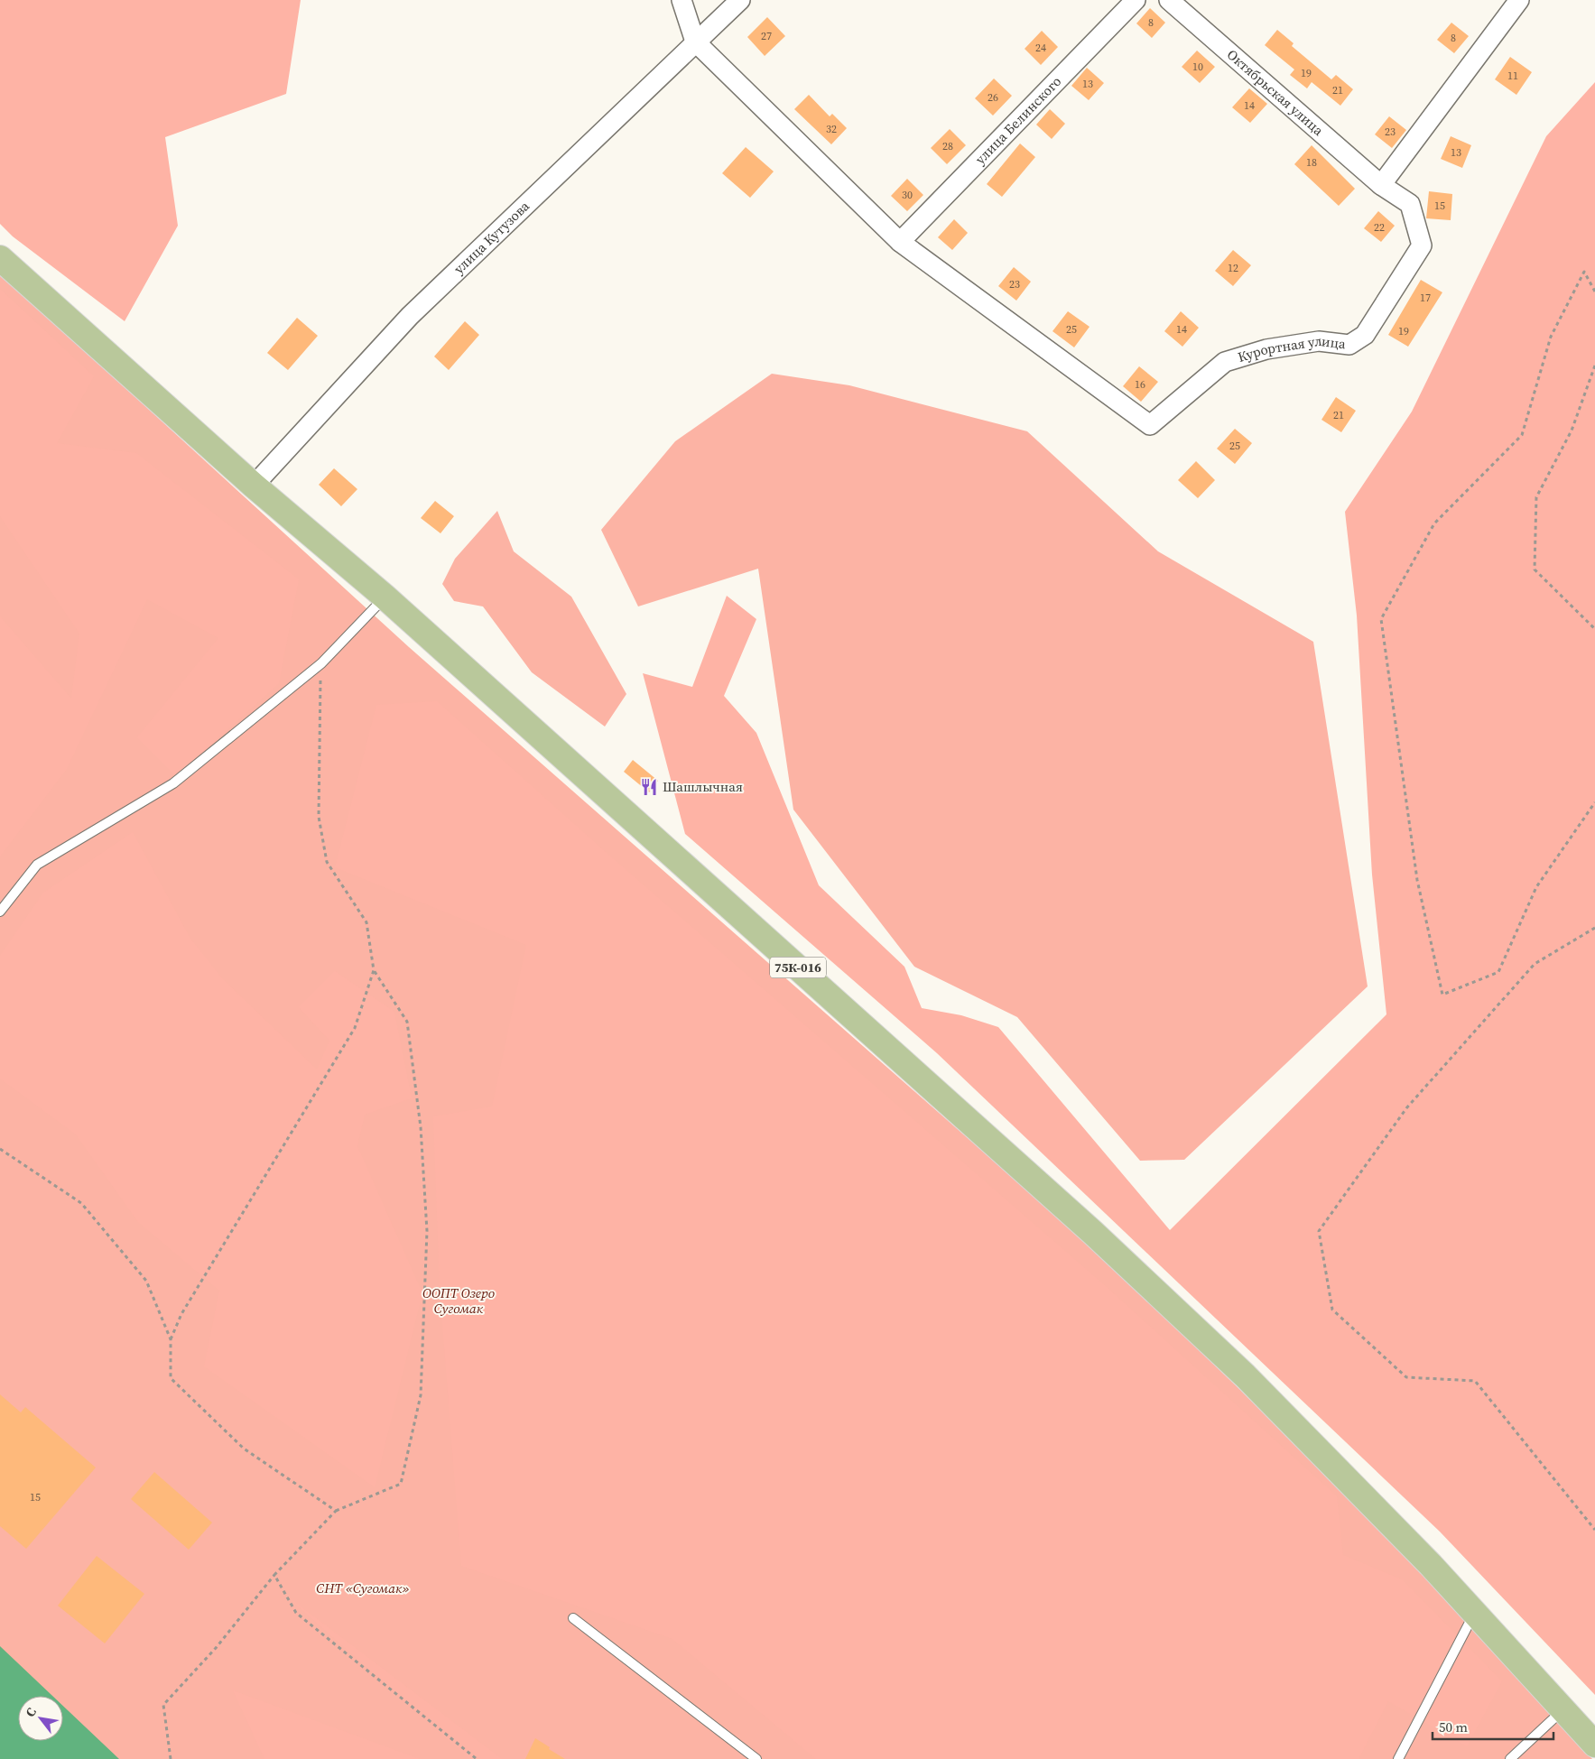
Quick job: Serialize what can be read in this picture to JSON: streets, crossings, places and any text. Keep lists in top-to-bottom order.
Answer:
{
  "streets": {
    "main road": ["75К-016"],
    "street": [
      "Октябрьская улица",
      "улица Белинского",
      "улица Кутузова",
      "Курортная улица"
    ]
  },
  "crossings": [
    ["Октябрьская улица", "Курортная улица"],
    ["улица Белинского", "Курортная улица"],
    ["улица Кутузова", "75К-016"]
  ],
  "parks": ["ООПТ Озеро Сугомак", "СНТ «Сугомак»"],
  "places": {
    "restaurant": ["Шашлычная"]
  },
  "house_numbers": [
    "8",
    "27",
    "8",
    "24",
    "10",
    "19",
    "11",
    "13",
    "21",
    "26",
    "14",
    "32",
    "23",
    "28",
    "13",
    "18",
    "30",
    "15",
    "22",
    "12",
    "23",
    "17",
    "25",
    "14",
    "19",
    "16",
    "21",
    "25",
    "15"
  ],
  "scale_bar": "50 m",
  "north": "top left"
}
